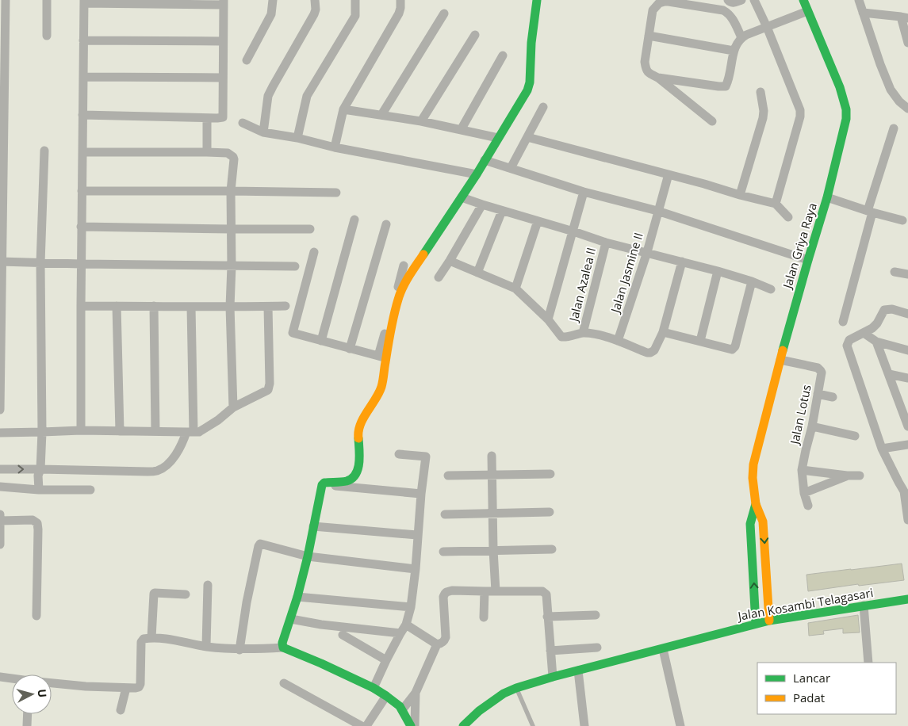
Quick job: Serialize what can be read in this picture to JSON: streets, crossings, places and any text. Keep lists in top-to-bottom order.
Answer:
{
  "streets": {
    "street": [
      "Jalan Griya Raya",
      "Jalan Jasmine II",
      "Jalan Azalea II",
      "Jalan Lotus",
      "Jalan Kosambi Telagasari"
    ]
  },
  "crossings": [
    ["Jalan Griya Raya", "Jalan Lotus"],
    ["Jalan Griya Raya", "Jalan Kosambi Telagasari"]
  ],
  "legend": ["Lancar", "Padat"],
  "north": "right"
}
